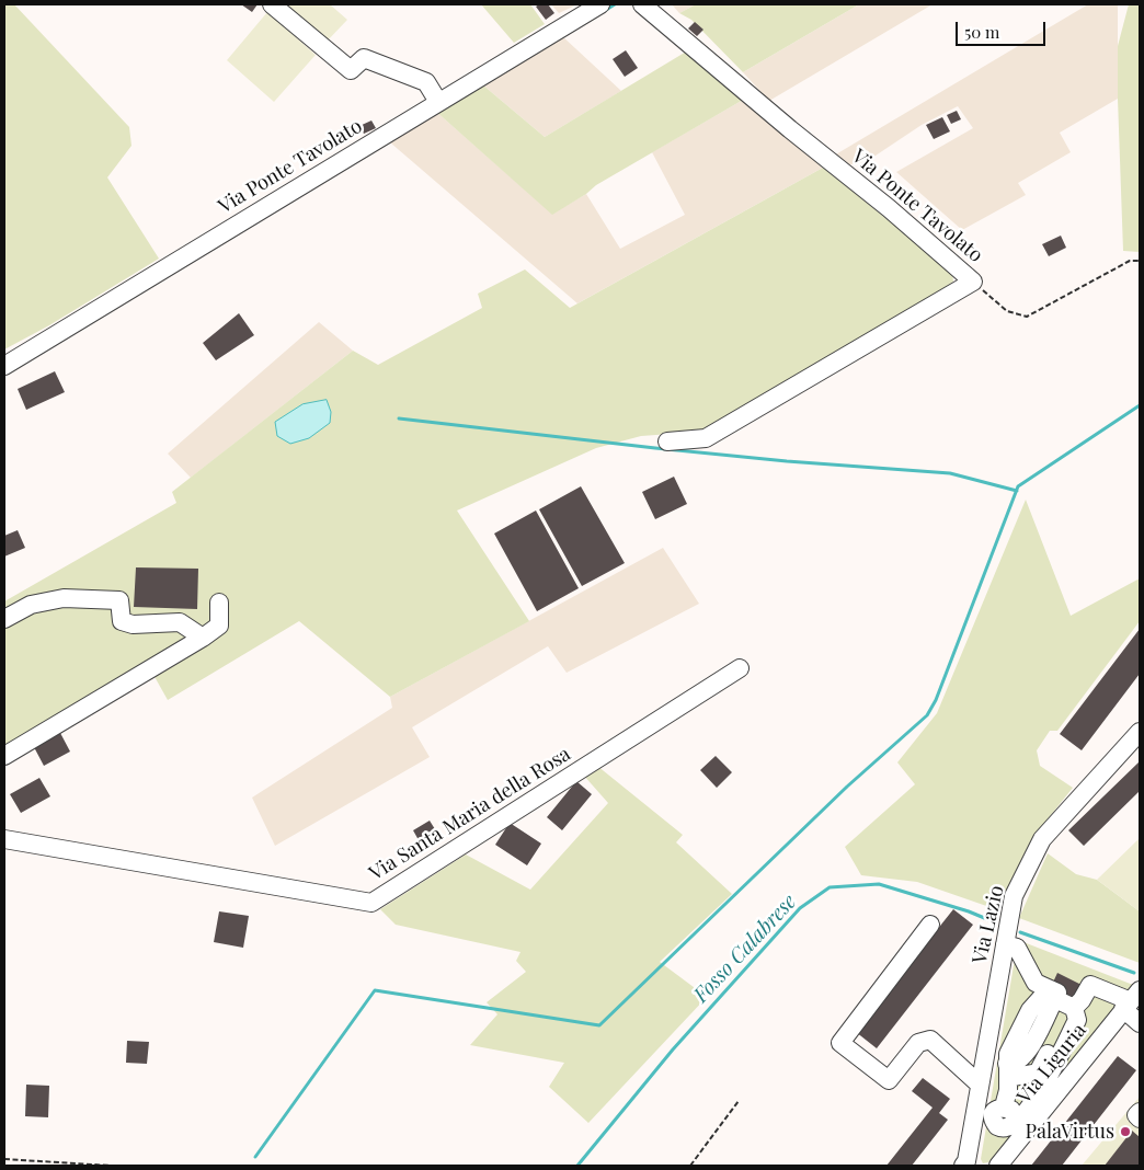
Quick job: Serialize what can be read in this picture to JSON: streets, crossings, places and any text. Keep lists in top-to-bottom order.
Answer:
{
  "streets": {
    "street": [
      "Via Ponte Tavolato",
      "Via Santa Maria della Rosa",
      "Via Lazio",
      "Via Liguria"
    ]
  },
  "water": ["Fosso Calabrese"],
  "places": ["PalaVirtus"],
  "scale_bar": "50 m"
}
